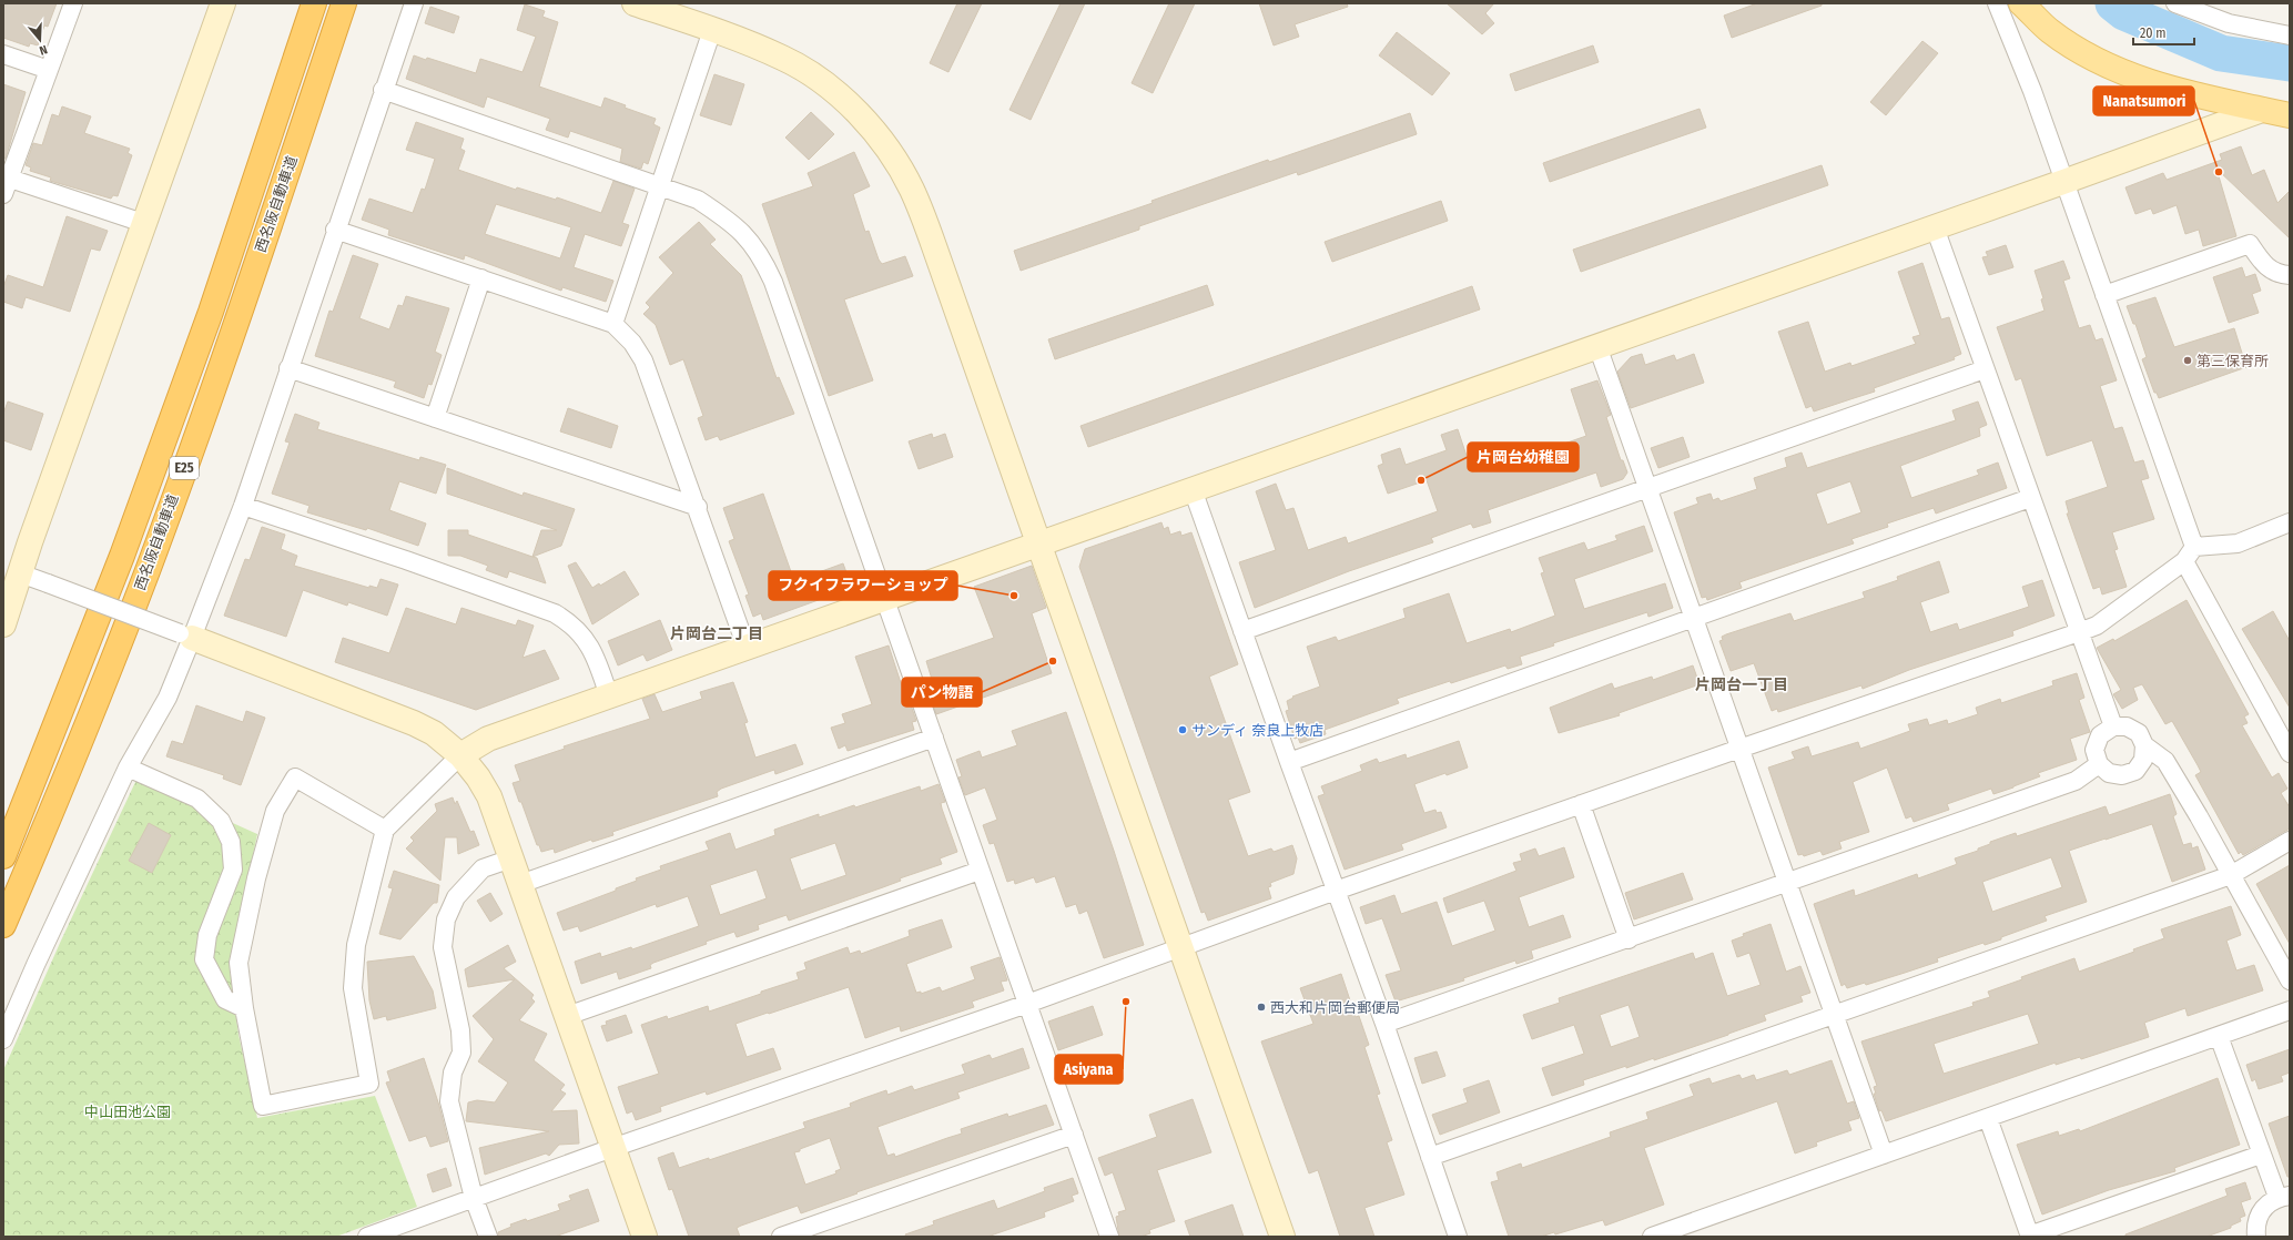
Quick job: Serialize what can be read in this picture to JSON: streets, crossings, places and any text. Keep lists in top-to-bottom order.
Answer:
{
  "streets": {
    "highway": ["西名阪自動車道", "E25"]
  },
  "districts": ["片岡台二丁目", "片岡台一丁目"],
  "parks": ["中山田池公園"],
  "places": [
    "Nanatsumori",
    "第三保育所",
    "片岡台幼稚園",
    "フクイフラワーショップ",
    "パン物語",
    "サンディ 奈良上牧店",
    "Asiyana",
    "西大和片岡台郵便局"
  ],
  "scale_bar": "20 m",
  "north": "bottom"
}
